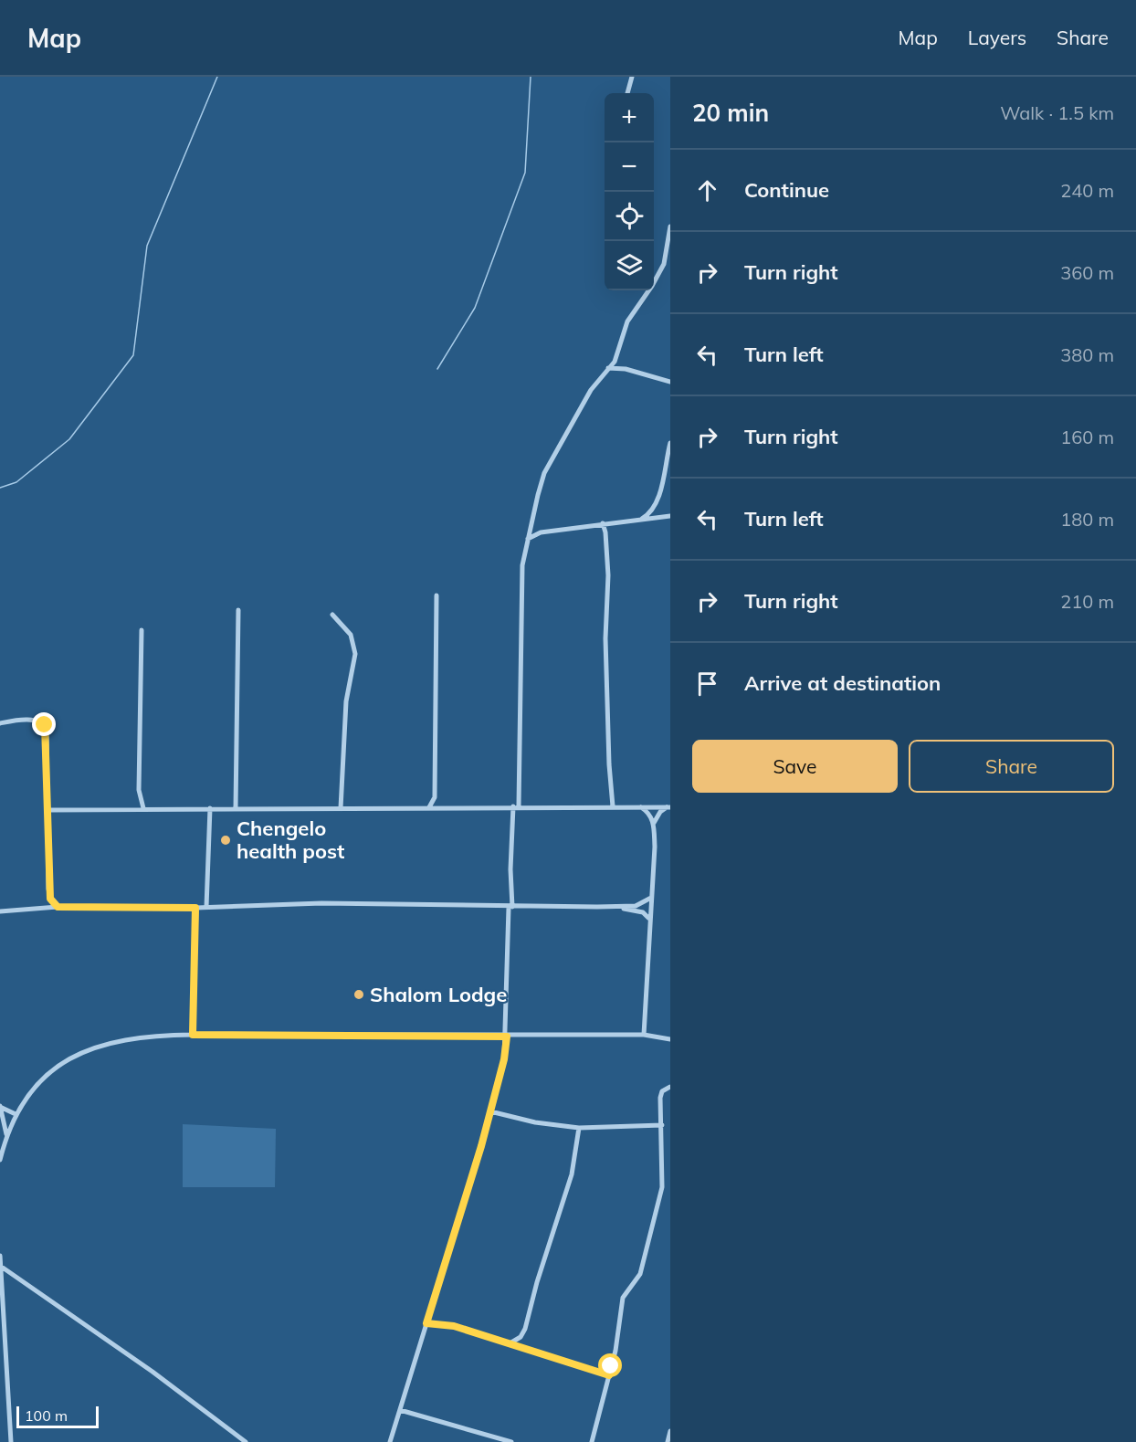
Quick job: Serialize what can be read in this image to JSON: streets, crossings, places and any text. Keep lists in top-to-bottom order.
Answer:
{
  "places": ["Chengelo health post", "Shalom Lodge"],
  "scale_bar": "100 m",
  "page": {
    "header": "Map",
    "nav": ["Map", "Layers", "Share"],
    "heading": ["20 min", "Walk · 1.5 km"],
    "map_buttons": ["+", "−"],
    "list": [
      ["Continue", "240 m"],
      ["Turn right", "360 m"],
      ["Turn left", "380 m"],
      ["Turn right", "160 m"],
      ["Turn left", "180 m"],
      ["Turn right", "210 m"],
      "Arrive at destination"
    ],
    "buttons": ["Save", "Share"],
    "scale": "100 m"
  }
}
